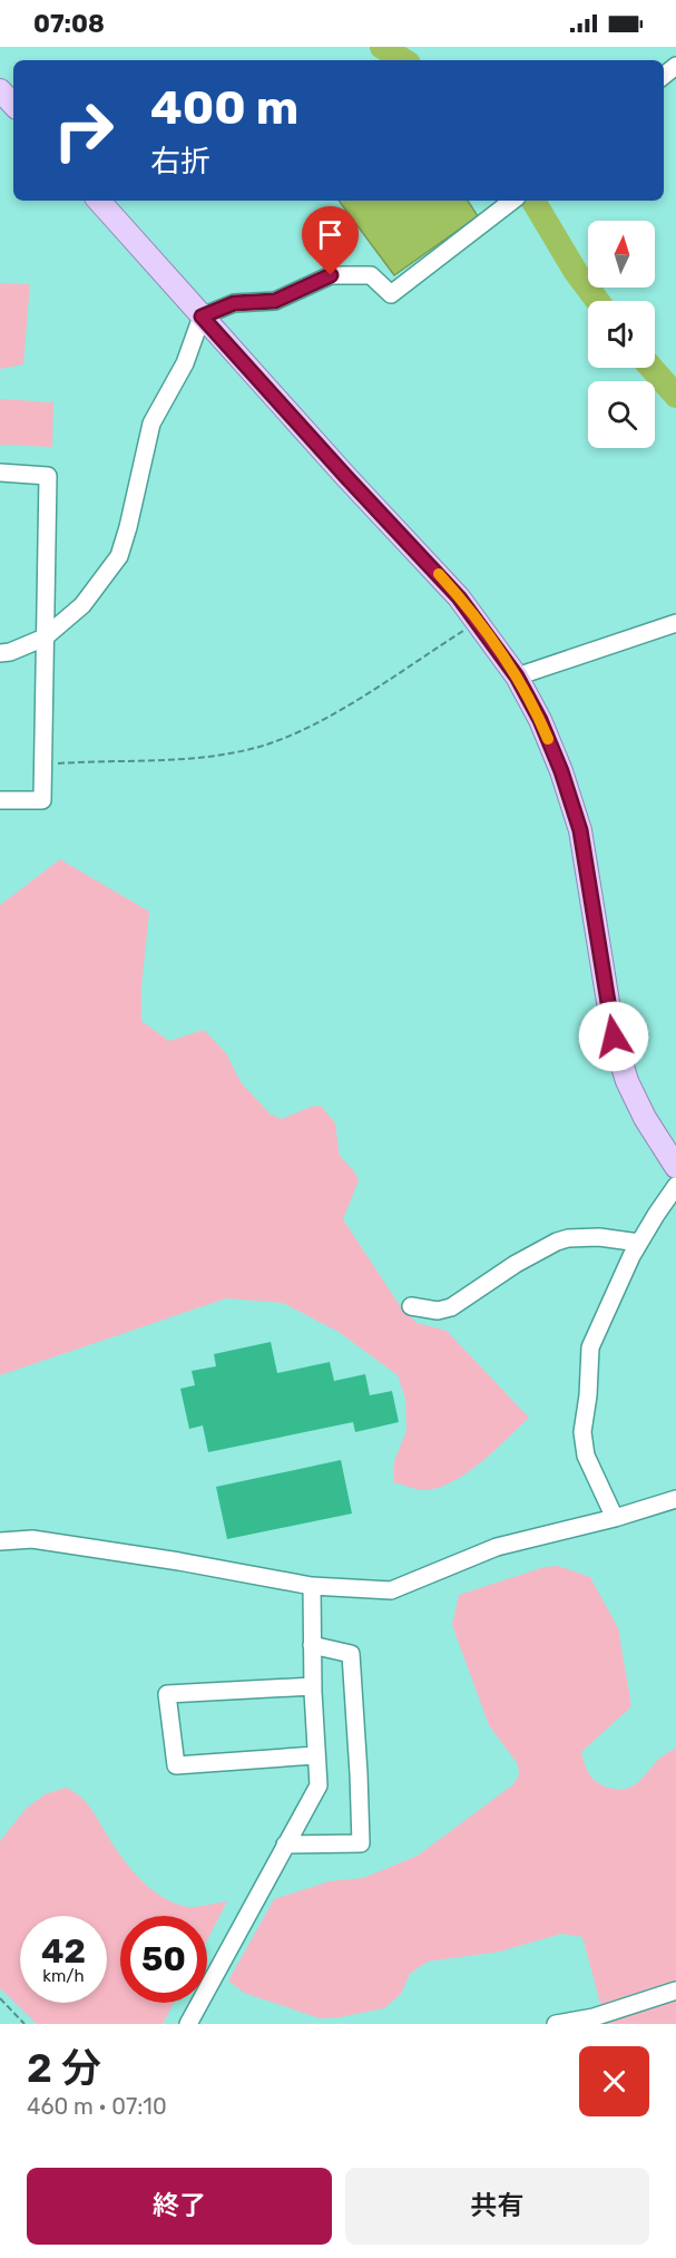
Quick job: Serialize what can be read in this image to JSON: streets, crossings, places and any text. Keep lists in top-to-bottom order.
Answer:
{
  "north": "top",
  "page": {
    "status": "07:08",
    "turn": ["400 m", "右折"],
    "speed": "42 km/h",
    "limit": "50",
    "heading": ["2 分", "460 m · 07:10"],
    "buttons": ["終了", "共有"]
  }
}
